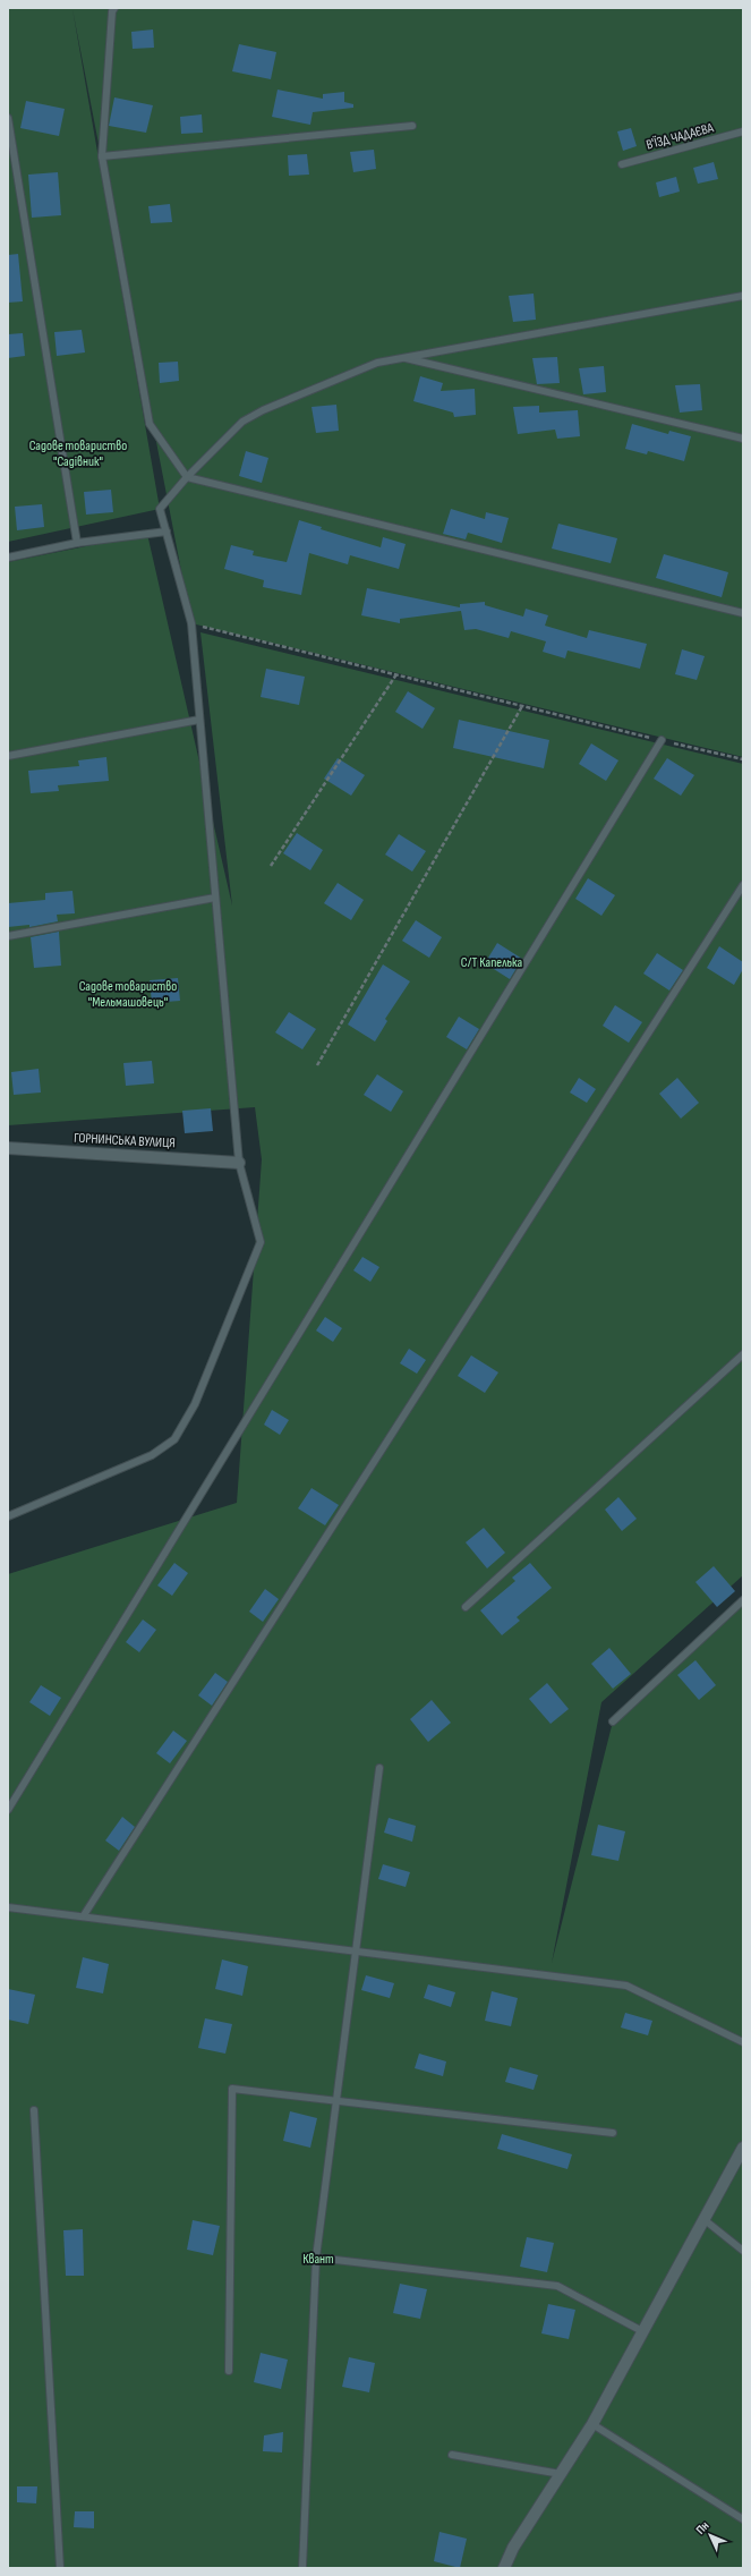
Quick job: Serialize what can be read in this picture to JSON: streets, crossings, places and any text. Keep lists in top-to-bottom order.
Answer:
{
  "streets": {
    "street": ["ГОРНИНСЬКА ВУЛИЦЯ"],
    "lane": ["В'ЇЗД ЧАДАЄВА"]
  },
  "parks": [
    "Садове товариство \"Садівник\"",
    "С/Т Капелька",
    "Садове товариство \"Мельмашовець\"",
    "Квант"
  ],
  "north": "top left"
}
